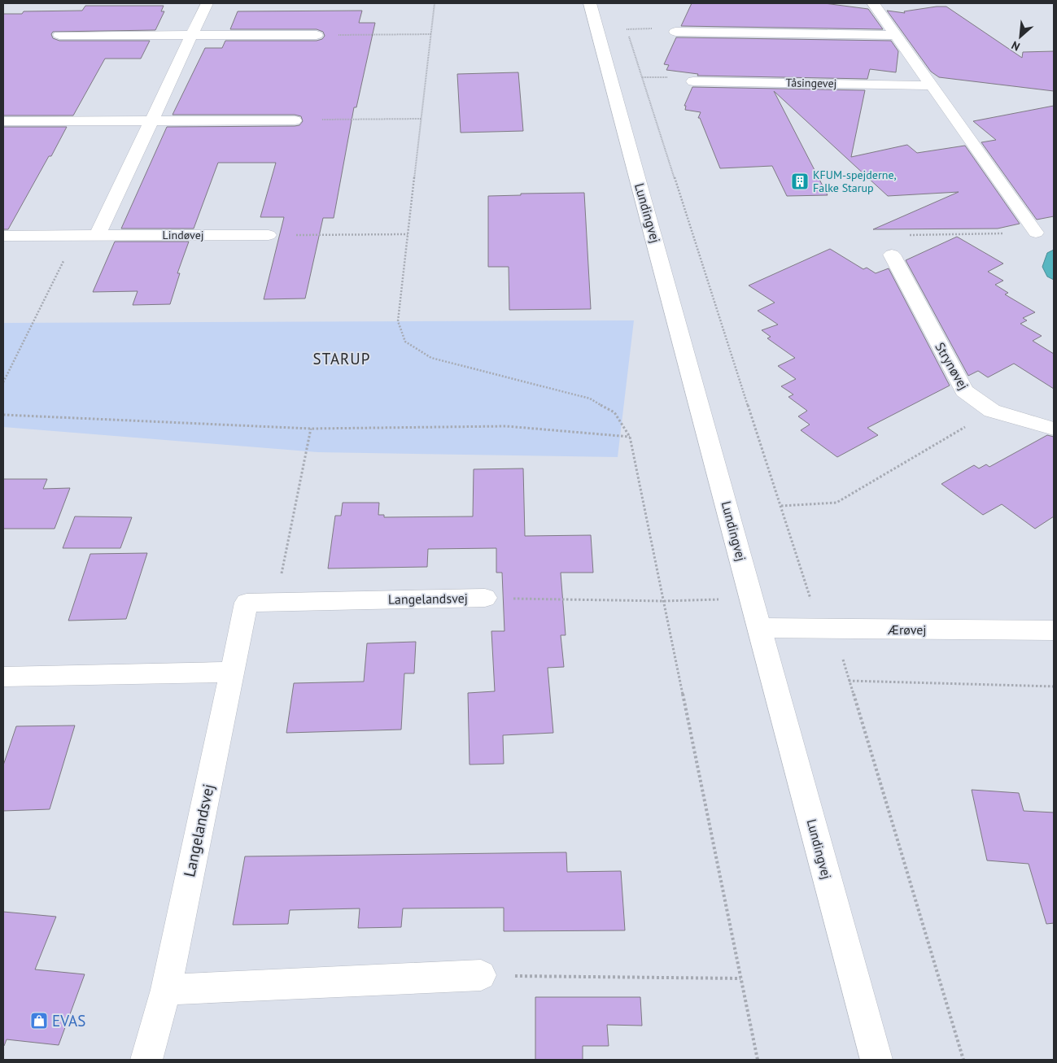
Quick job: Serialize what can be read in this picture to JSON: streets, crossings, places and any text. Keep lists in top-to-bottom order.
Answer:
{
  "streets": {
    "street": [
      "Tåsingevej",
      "Lundingvej",
      "Lindøvej",
      "Strynøvej",
      "Langelandsvej",
      "Ærøvej"
    ]
  },
  "crossings": [
    ["Lundingvej", "Ærøvej"]
  ],
  "districts": ["STARUP"],
  "places": {
    "building": ["KFUM-spejderne, Falke Starup"],
    "shop": ["EVAS"]
  },
  "north": "bottom left"
}
